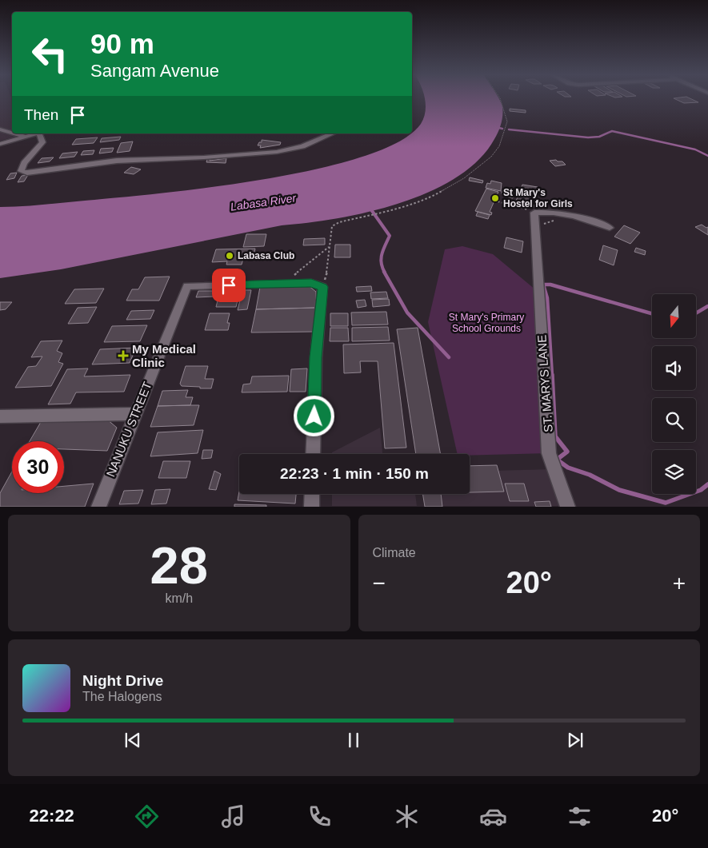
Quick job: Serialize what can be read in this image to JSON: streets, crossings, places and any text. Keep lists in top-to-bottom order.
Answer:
{
  "streets": {
    "street": ["ST. MARYS LANE", "NANUKU STREET"]
  },
  "water": ["Labasa River"],
  "parks": ["St Mary's Primary School Grounds"],
  "places": {
    "other": ["St Mary's Hostel for Girls", "Labasa Club"],
    "health": ["My Medical Clinic"]
  },
  "north": "bottom",
  "page": {
    "turn": ["90 m", "Sangam Avenue"],
    "then": "Then",
    "limit": "30",
    "trip": "22:23 · 1 min · 150 m",
    "tile": [
      ["28", "km/h"],
      "Climate"
    ],
    "heat": ["−", "20°", "+"],
    "song": ["Night Drive", "The Halogens"],
    "tabs": ["22:22", "20°"]
  }
}
